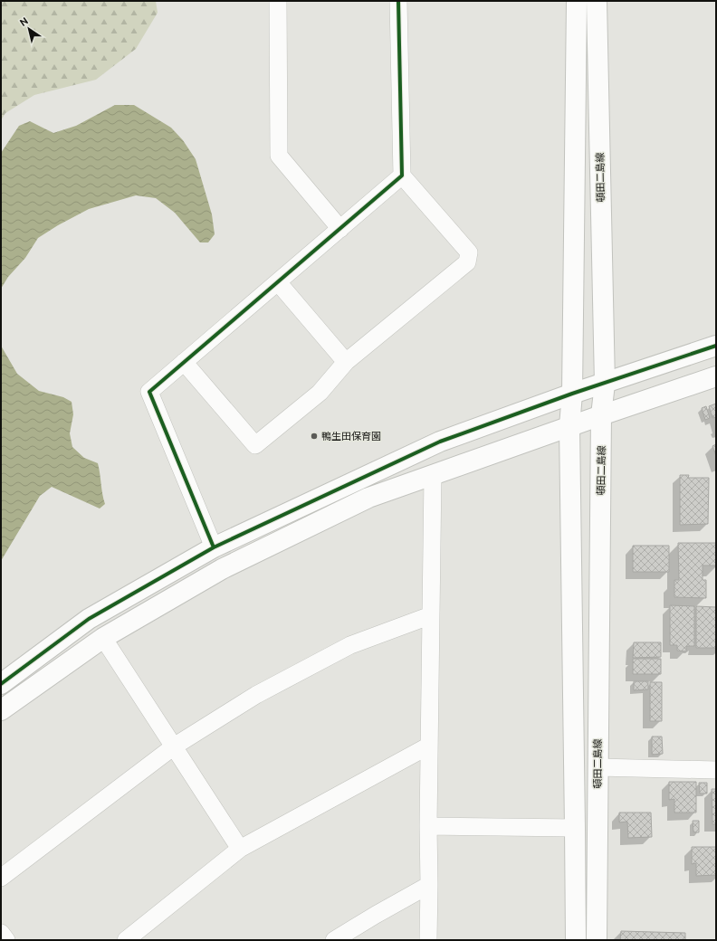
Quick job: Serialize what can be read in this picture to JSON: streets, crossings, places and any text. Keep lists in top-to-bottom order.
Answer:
{
  "streets": {
    "main road": ["頓田二島線"]
  },
  "places": ["鴨生田保育園"],
  "north": "top left"
}
